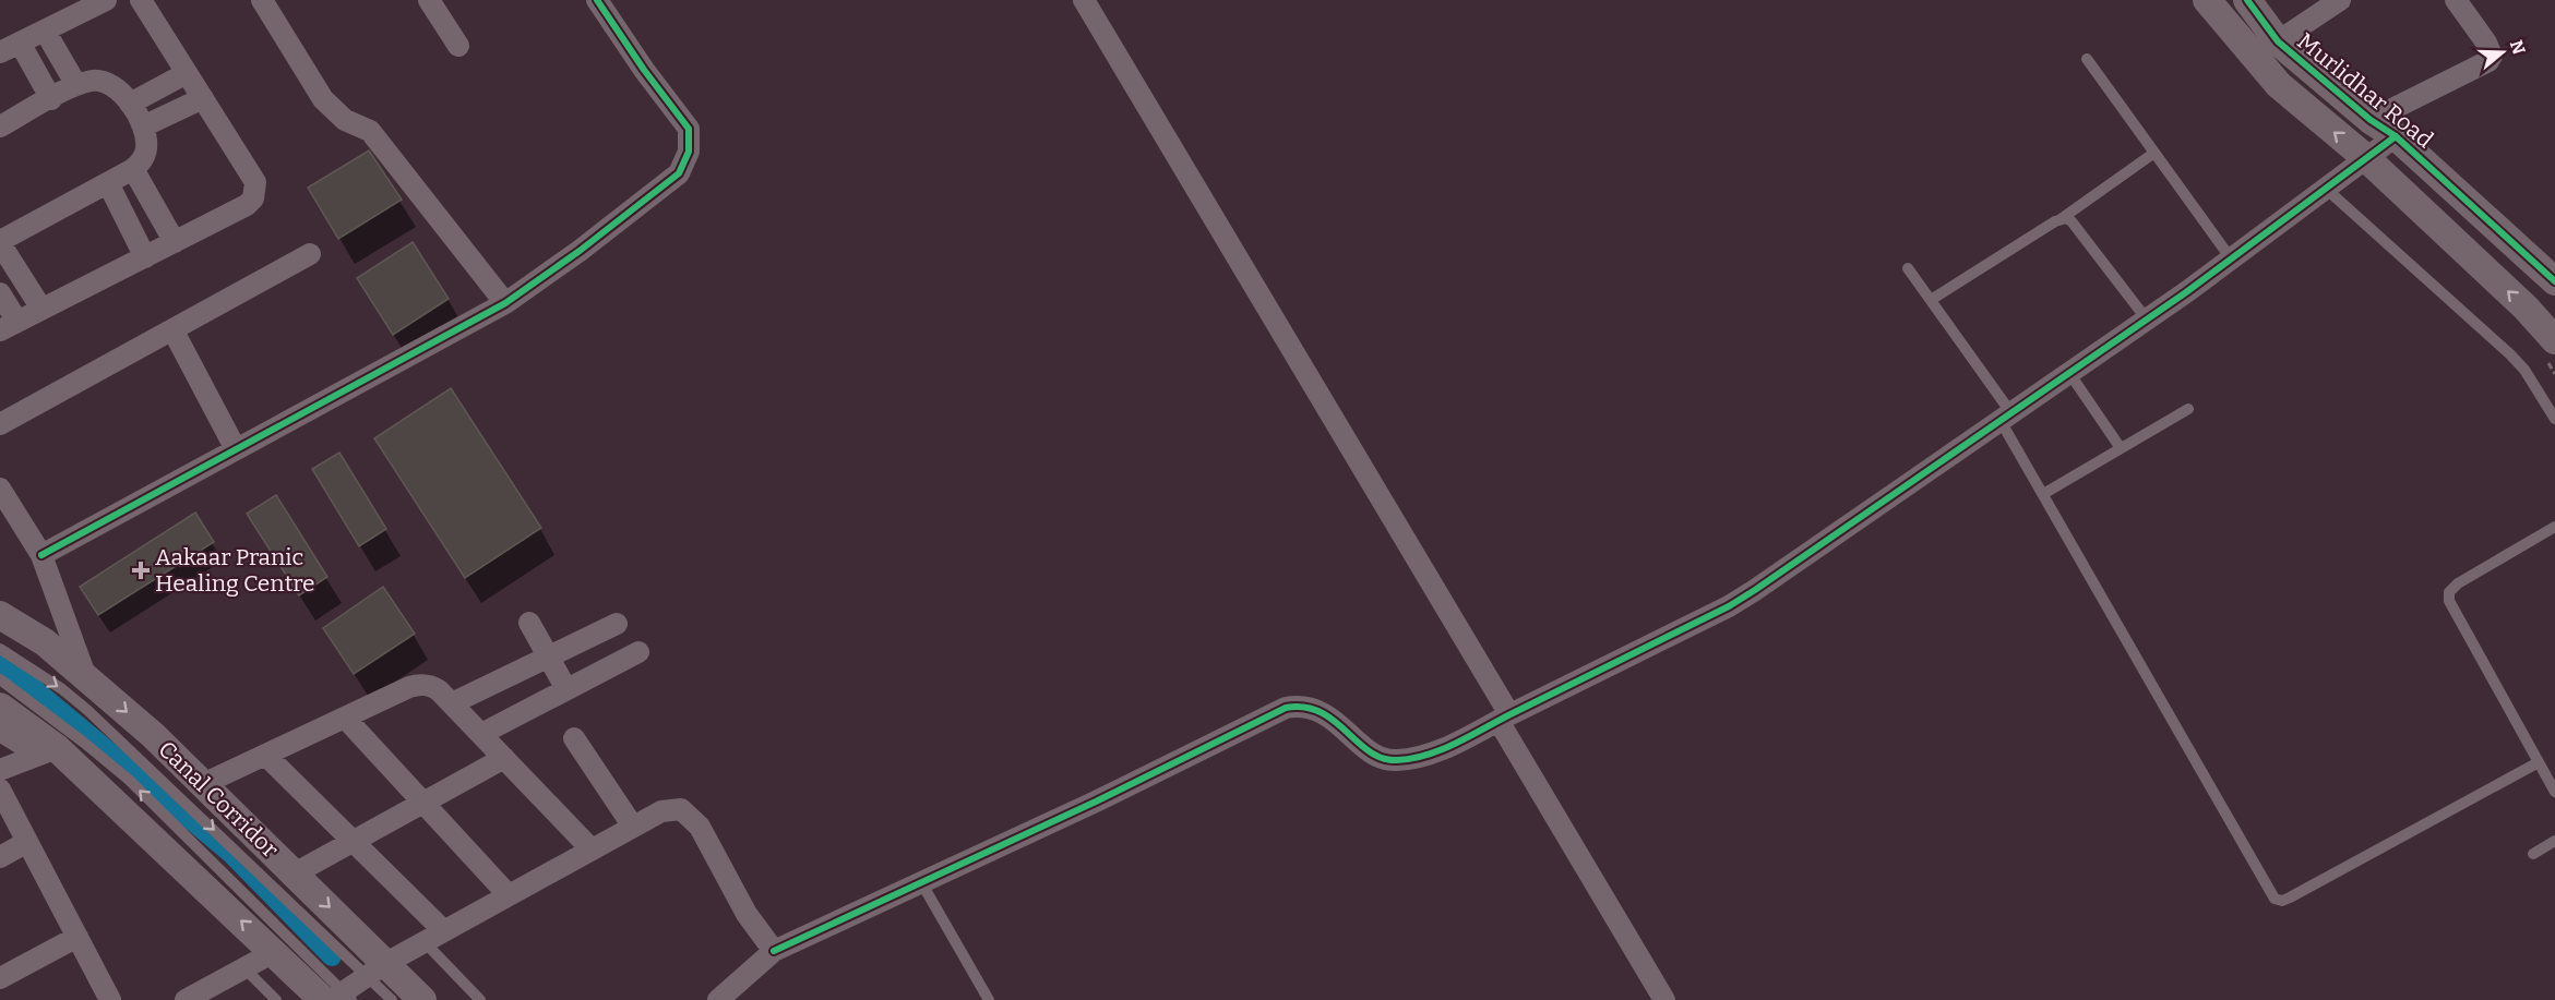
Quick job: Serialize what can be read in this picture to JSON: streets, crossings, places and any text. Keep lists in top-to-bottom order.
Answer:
{
  "streets": {
    "street": ["Murlidhar Road", "Canal Corridor"]
  },
  "places": {
    "health": ["Aakaar Pranic Healing Centre"]
  },
  "north": "right"
}
